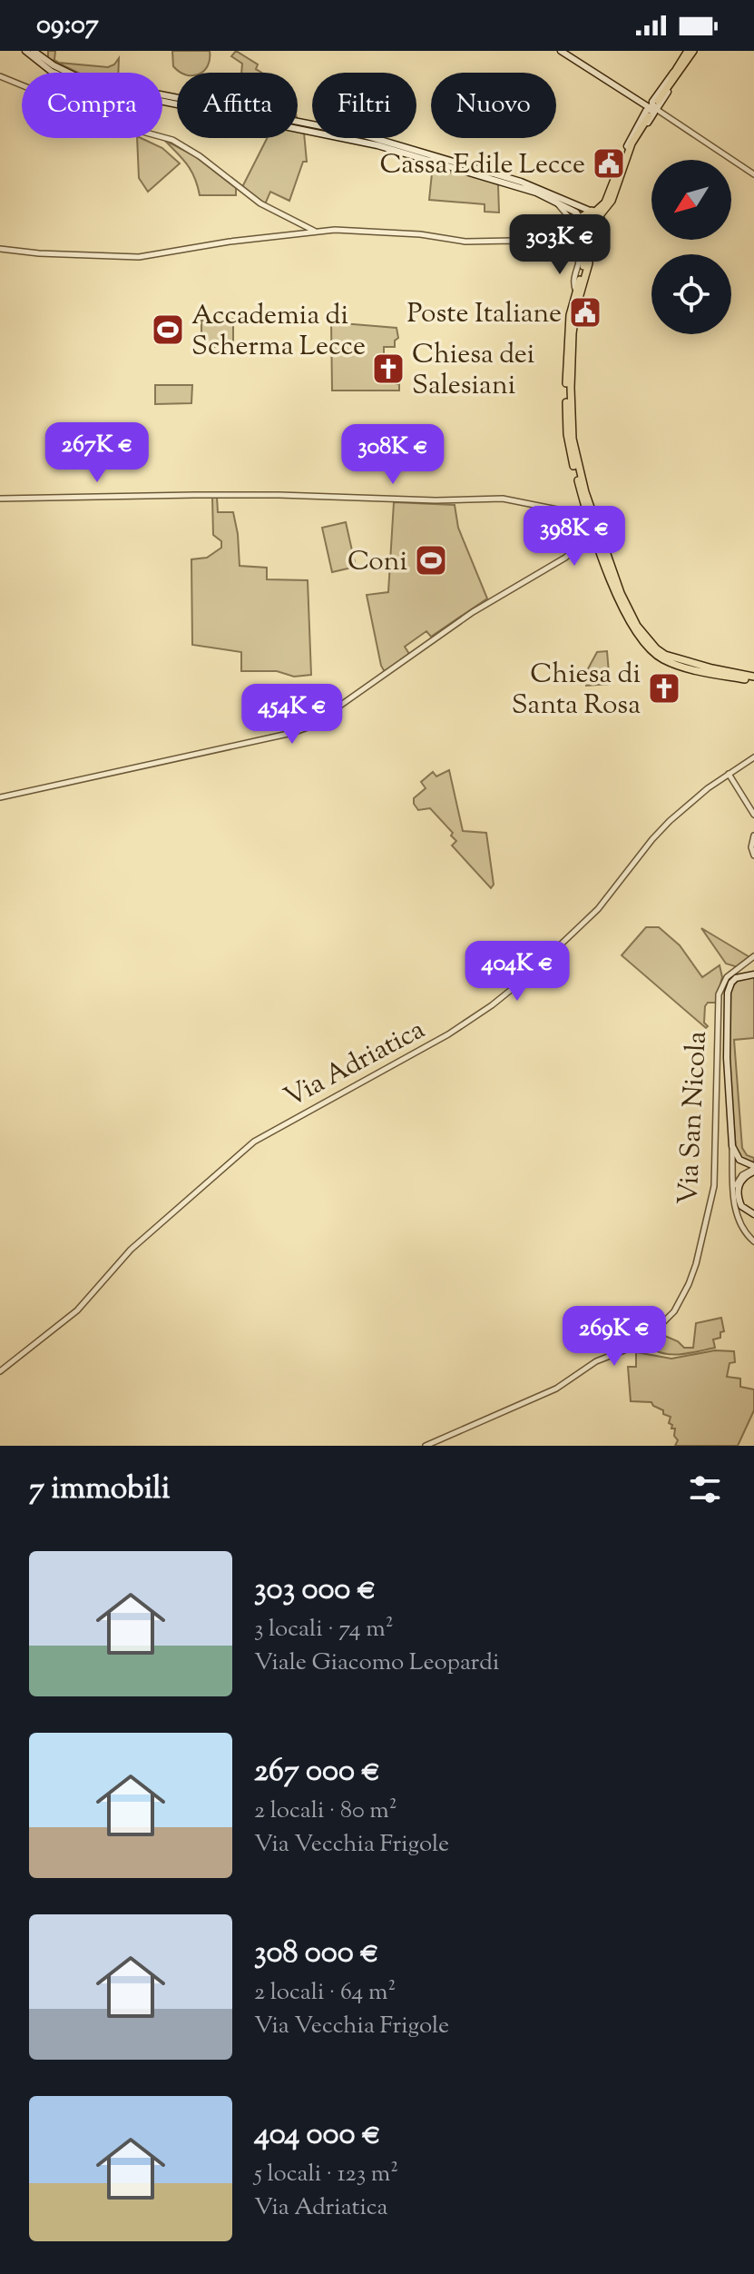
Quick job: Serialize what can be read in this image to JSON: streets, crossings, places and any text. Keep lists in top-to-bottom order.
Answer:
{
  "streets": {
    "street": ["Via Adriatica", "Via San Nicola"]
  },
  "places": {
    "public building": ["Cassa Edile Lecce", "Poste Italiane"],
    "sports": ["Accademia di Scherma Lecce", "Coni"],
    "church": ["Chiesa dei Salesiani", "Chiesa di Santa Rosa"]
  },
  "north": "bottom left",
  "page": {
    "status": "09:07",
    "chip": [
      "Compra",
      "Affitta",
      "Filtri",
      "Nuovo"
    ],
    "price": [
      "303K €",
      "267K €",
      "308K €",
      "398K €",
      "454K €",
      "404K €",
      "269K €"
    ],
    "heading": "7 immobili",
    "list": [
      {
        "name": "303 000 €",
        "note": "3 locali · 74 m² · Viale Giacomo Leopardi"
      },
      {
        "name": "267 000 €",
        "note": "2 locali · 80 m² · Via Vecchia Frigole"
      },
      {
        "name": "308 000 €",
        "note": "2 locali · 64 m² · Via Vecchia Frigole"
      },
      {
        "name": "404 000 €",
        "note": "5 locali · 123 m² · Via Adriatica"
      }
    ]
  }
}
